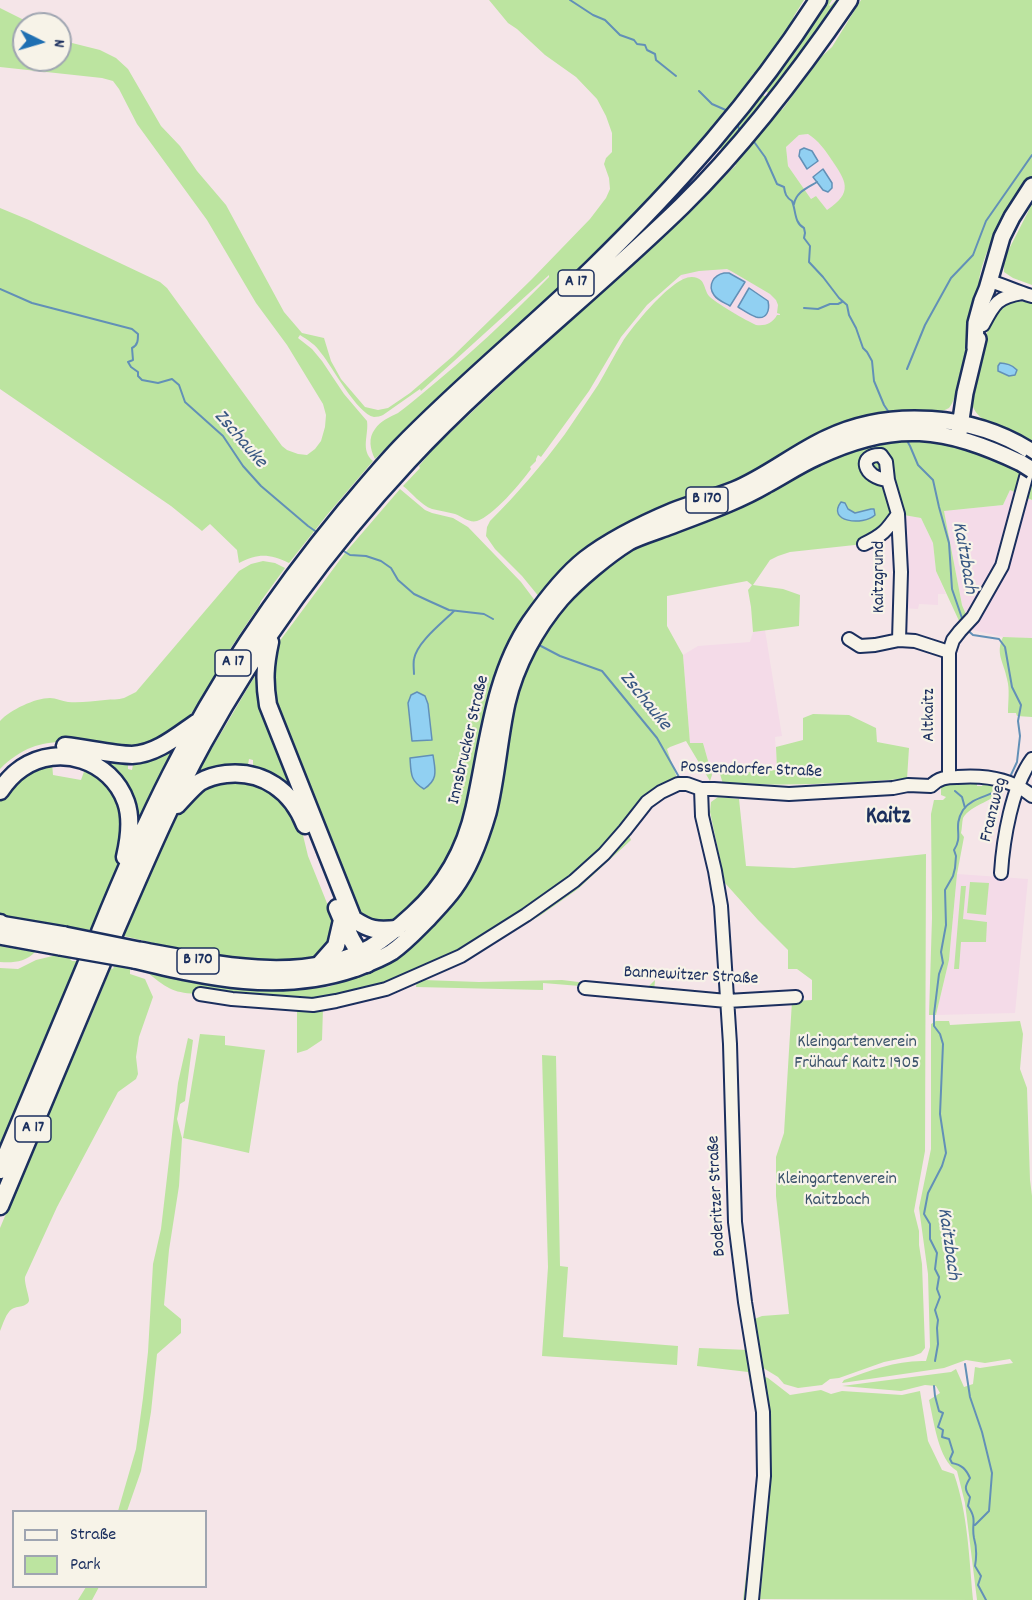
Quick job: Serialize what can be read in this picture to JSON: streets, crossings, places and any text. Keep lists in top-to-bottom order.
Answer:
{
  "streets": {
    "highway": ["A 17"],
    "main road": ["B 170", "Innsbrucker Straße"],
    "street": [
      "Kaitzgrund",
      "Altkaitz",
      "Possendorfer Straße",
      "Franzweg",
      "Bannewitzer Straße",
      "Boderitzer Straße"
    ]
  },
  "crossings": [
    ["Altkaitz", "Innsbrucker Straße"],
    ["Altkaitz", "Possendorfer Straße"],
    ["Possendorfer Straße", "Franzweg"],
    ["Possendorfer Straße", "Boderitzer Straße"],
    ["Bannewitzer Straße", "Boderitzer Straße"]
  ],
  "districts": ["Kaitz"],
  "water": ["Zschauke", "Kaitzbach"],
  "parks": ["Kleingartenverein Frühauf Kaitz 1905", "Kleingartenverein Kaitzbach"],
  "legend": ["Straße", "Park"],
  "north": "right"
}
